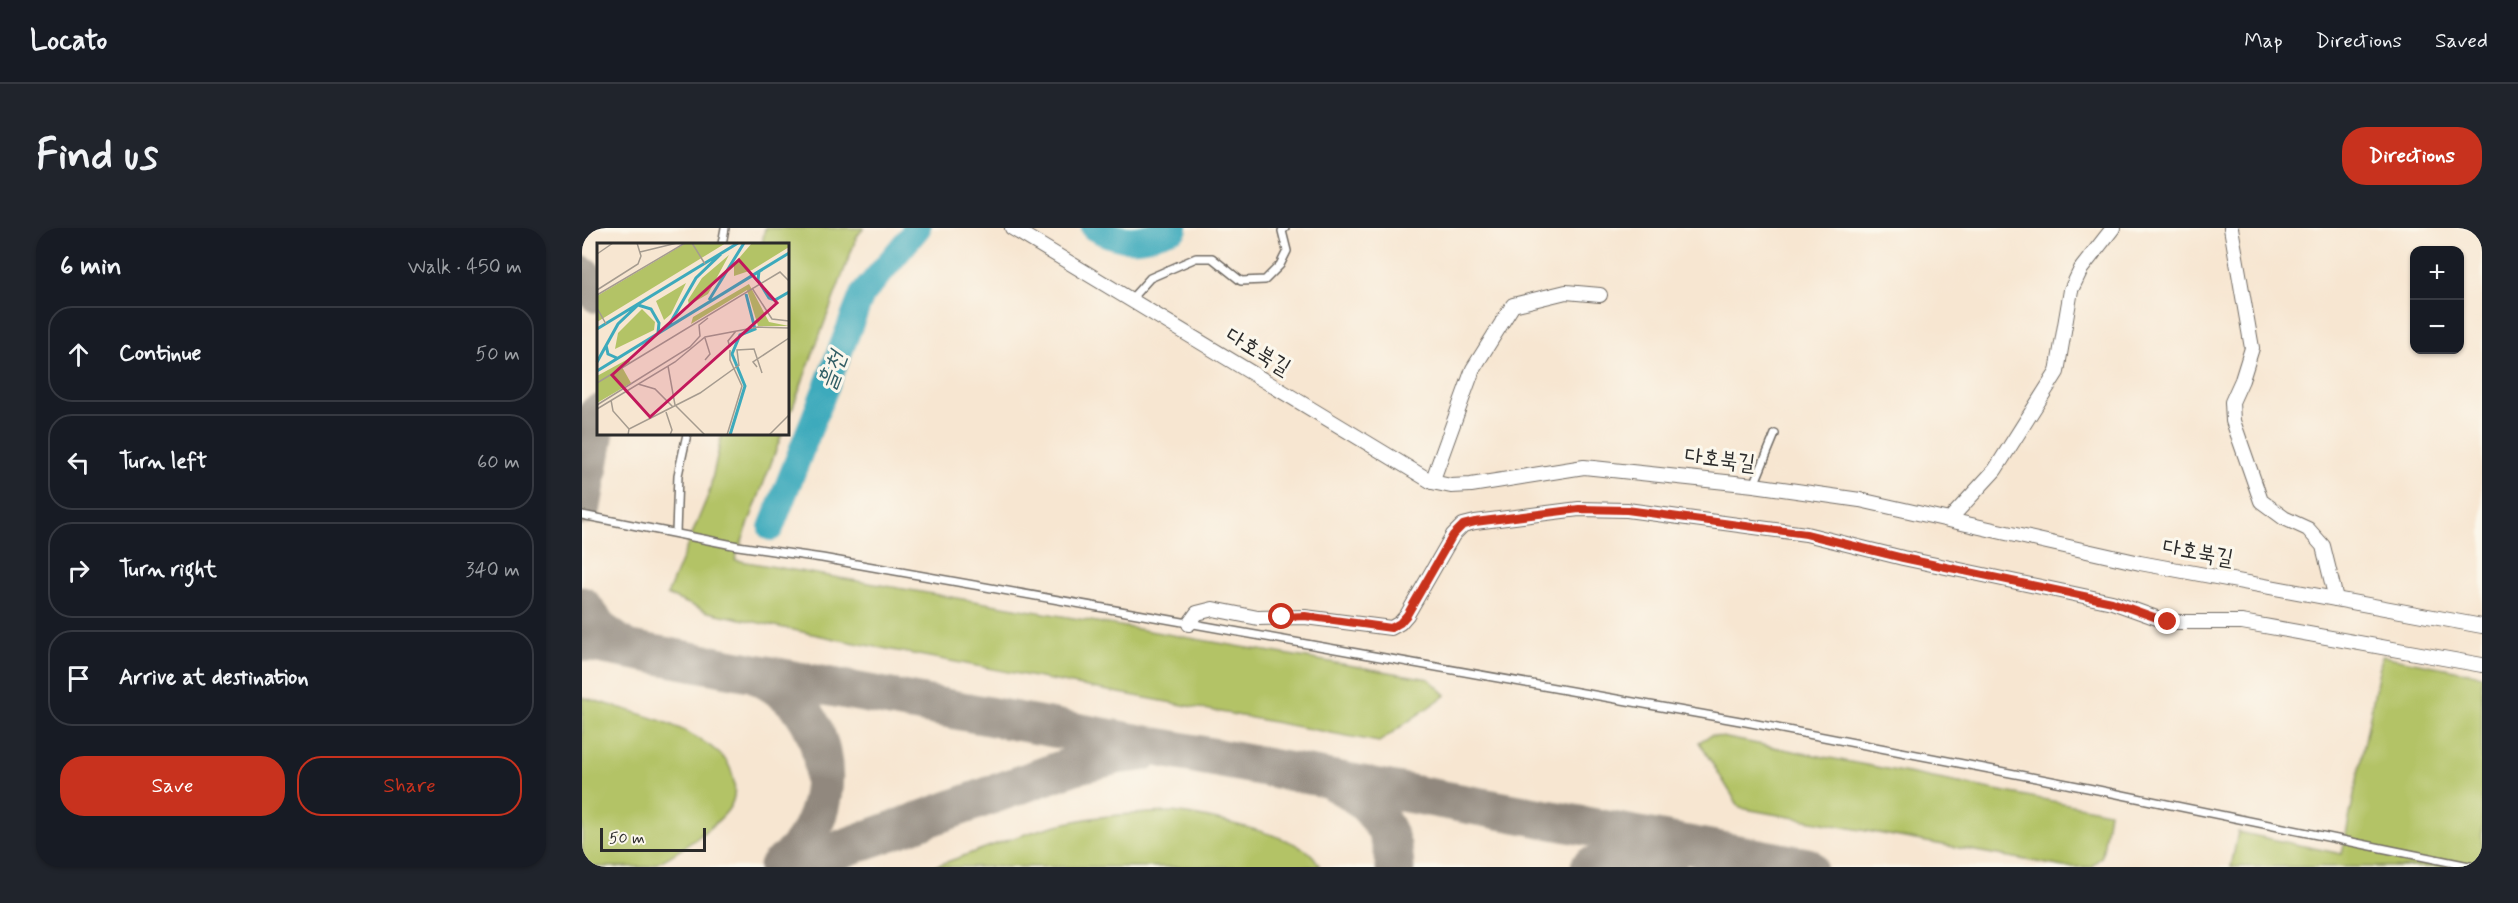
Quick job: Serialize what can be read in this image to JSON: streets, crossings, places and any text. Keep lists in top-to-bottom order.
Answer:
{
  "streets": {
    "street": ["다호북길"]
  },
  "water": ["흘천"],
  "scale_bar": "50 m",
  "page": {
    "header": "Locato",
    "nav": ["Map", "Directions", "Saved"],
    "buttons": [
      "Directions",
      ["Save", "Share"]
    ],
    "title": "Find us",
    "heading": ["6 min", "Walk · 450 m"],
    "map_buttons": ["+", "−"],
    "list": [
      ["Continue", "50 m"],
      ["Turn left", "60 m"],
      ["Turn right", "340 m"],
      "Arrive at destination"
    ],
    "scale": "50 m"
  }
}
